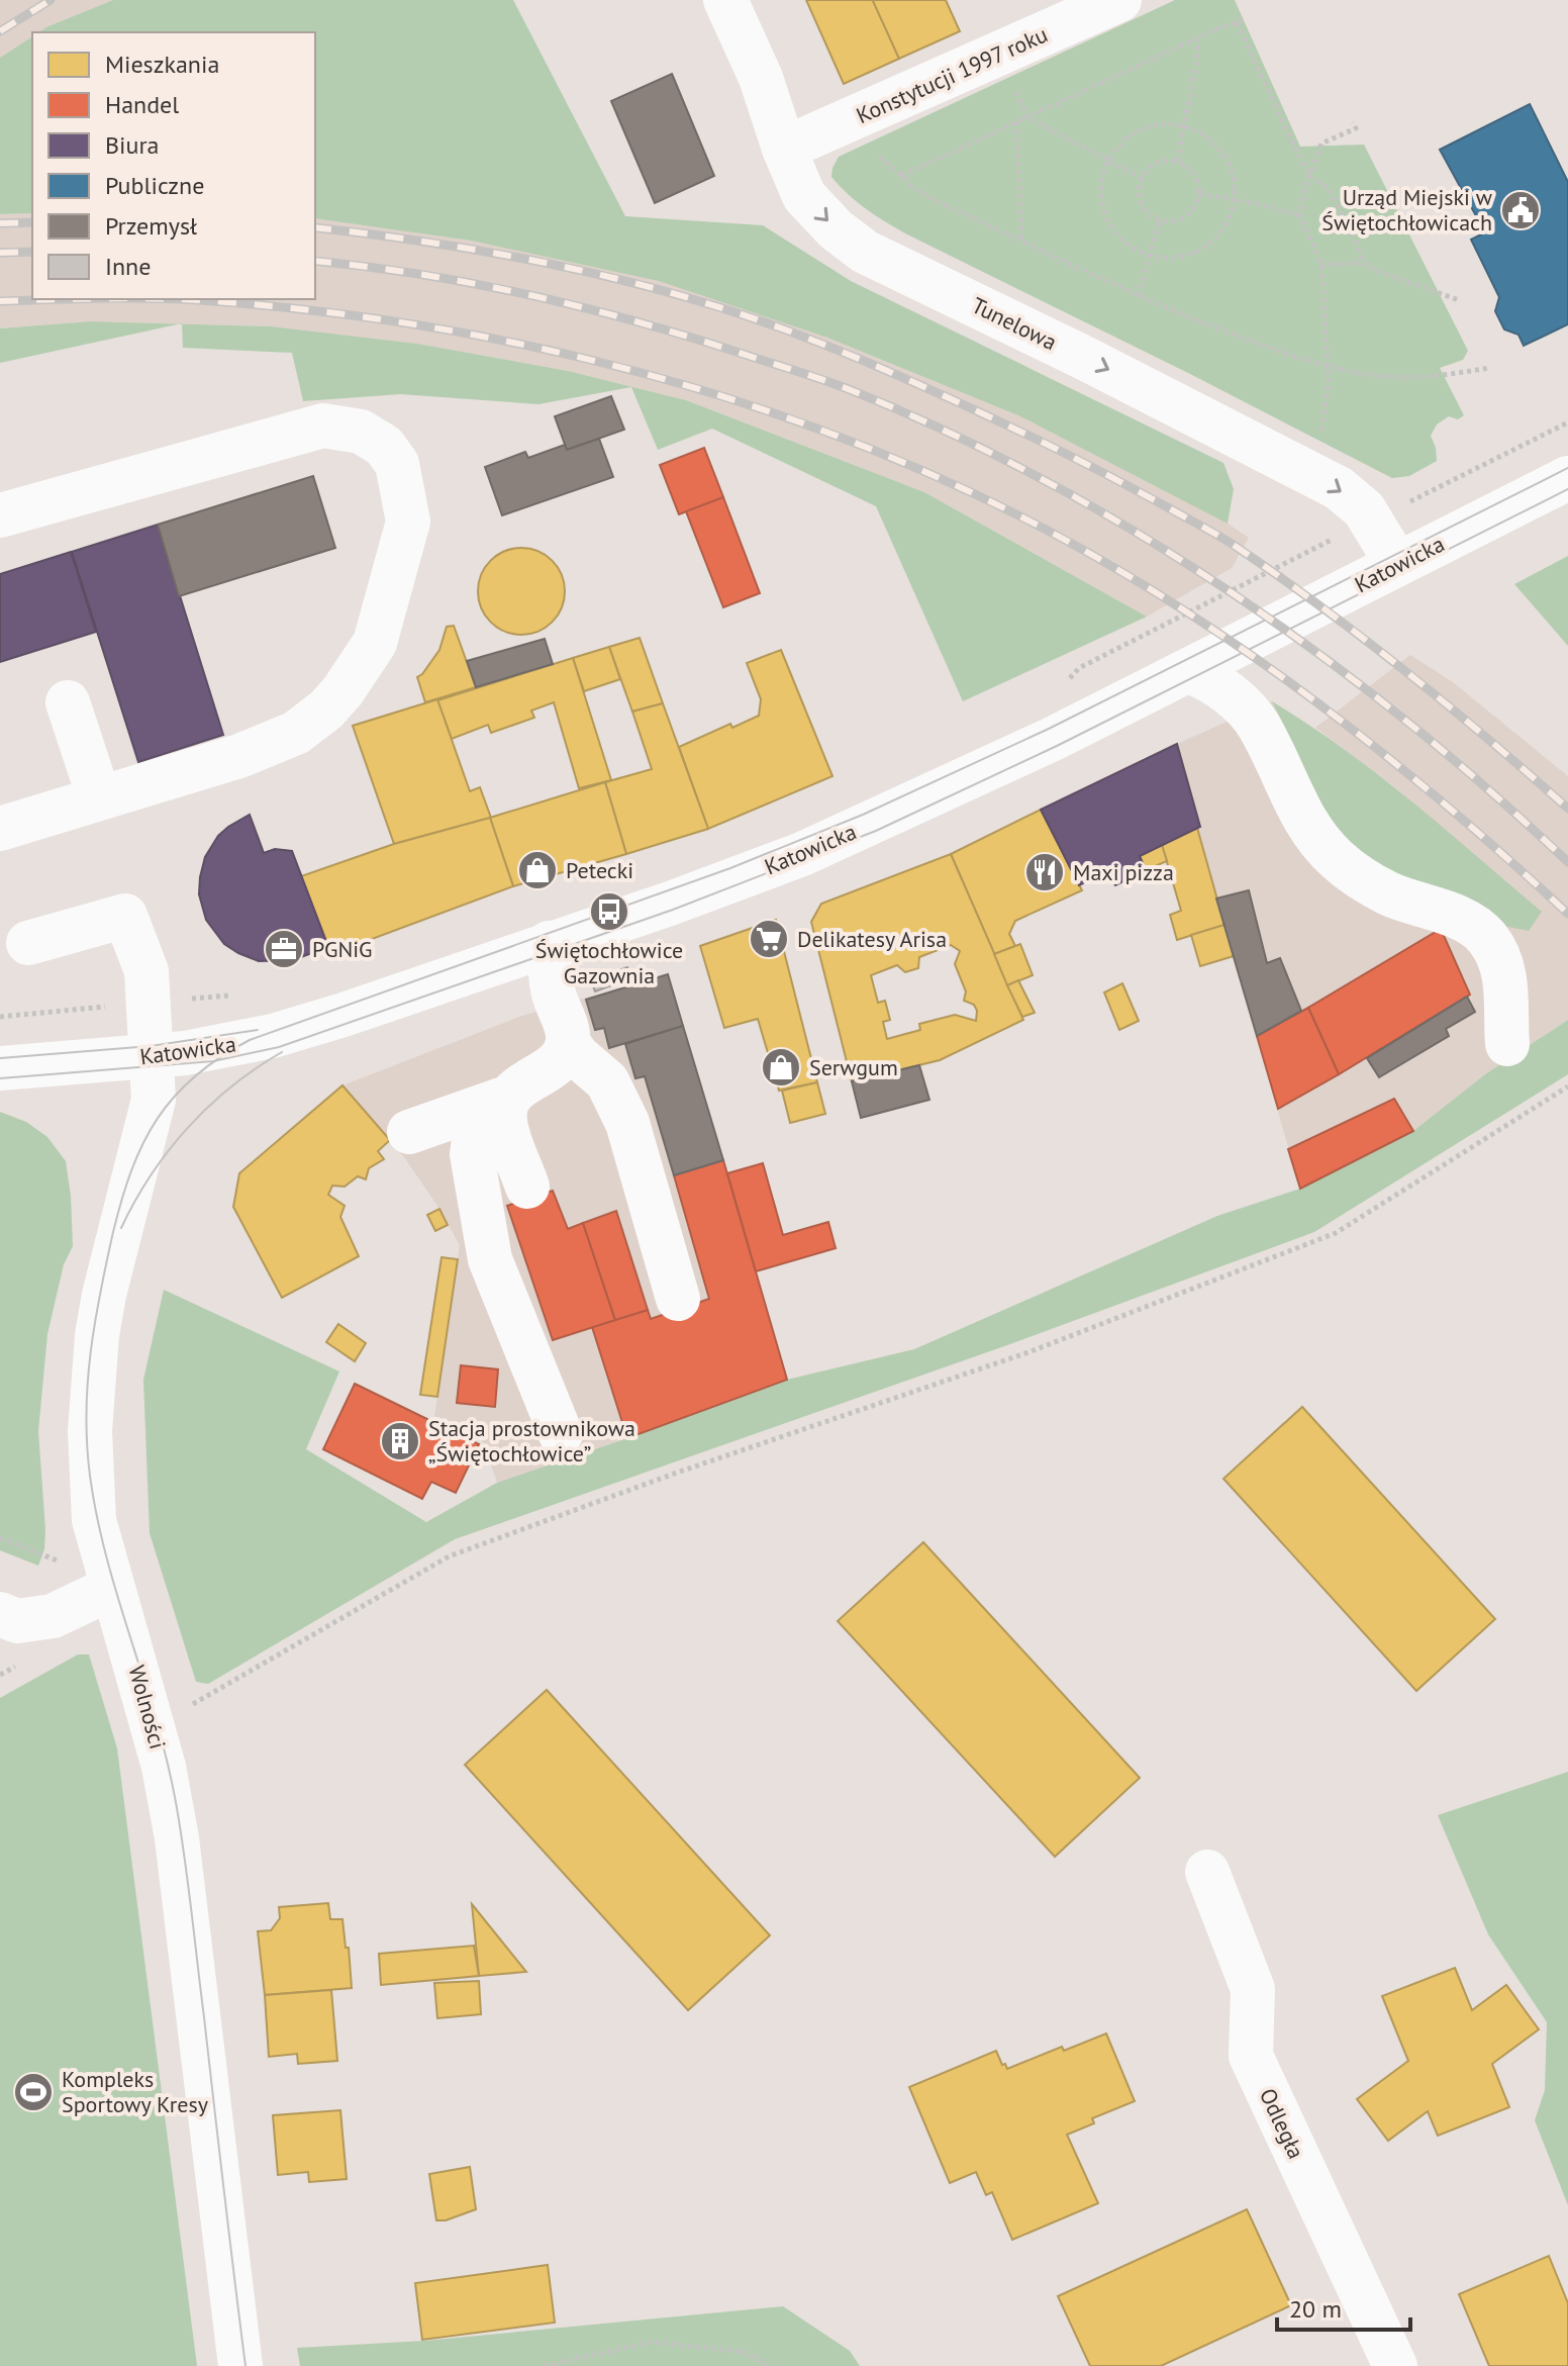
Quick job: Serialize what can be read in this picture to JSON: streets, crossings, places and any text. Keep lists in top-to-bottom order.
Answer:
{
  "streets": {
    "street": [
      "Konstytucji 1997 roku",
      "Tunelowa",
      "Katowicka",
      "Wolności",
      "Odległa"
    ]
  },
  "crossings": [
    ["Konstytucji 1997 roku", "Tunelowa"],
    ["Tunelowa", "Katowicka"],
    ["Katowicka", "Wolności"]
  ],
  "one_way": ["Tunelowa"],
  "places": {
    "public building": ["Urząd Miejski w Świętochłowicach"],
    "shop": ["Petecki", "Serwgum"],
    "restaurant": ["Maxi pizza"],
    "bus stop": ["Świętochłowice Gazownia"],
    "supermarket": ["Delikatesy Arisa"],
    "office": ["PGNiG"],
    "building": ["Stacja prostownikowa „Świętochłowice”"],
    "sports": ["Kompleks Sportowy Kresy"]
  },
  "legend": [
    "Mieszkania",
    "Handel",
    "Biura",
    "Publiczne",
    "Przemysł",
    "Inne"
  ],
  "scale_bar": "20 m"
}
